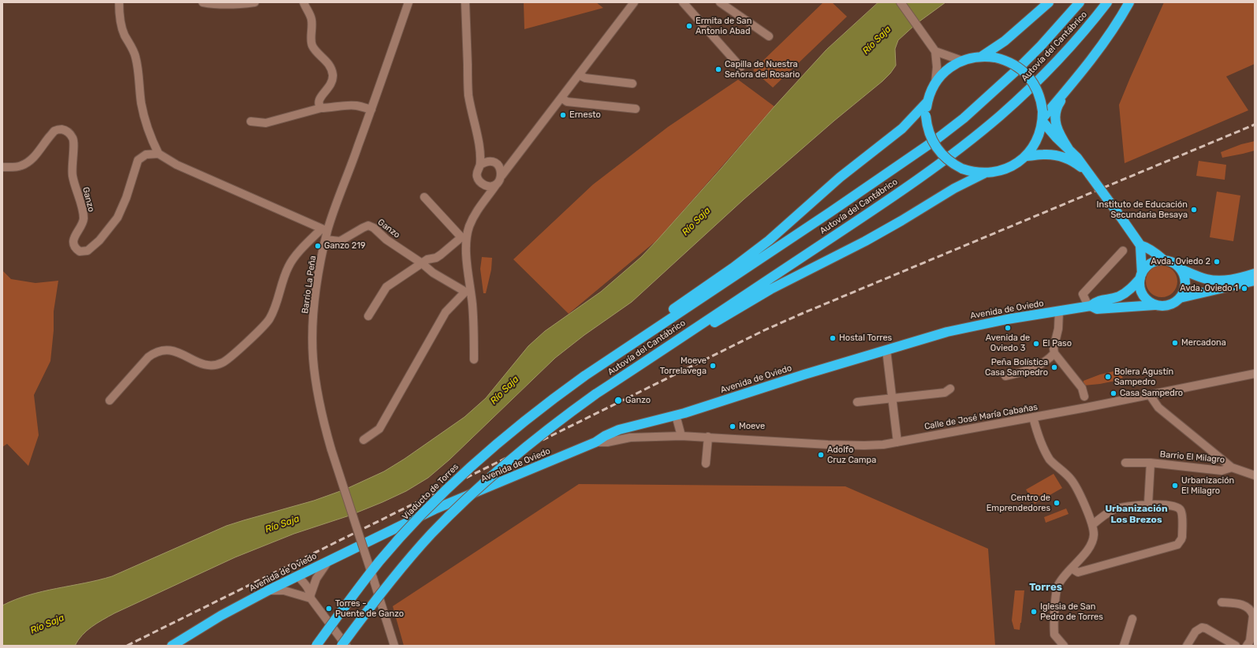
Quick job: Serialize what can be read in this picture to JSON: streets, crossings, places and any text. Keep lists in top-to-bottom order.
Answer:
{
  "streets": {
    "highway": ["Autovía del Cantábrico", "Avenida de Oviedo", "Viaducto de Torres"],
    "street": [
      "Ganzo",
      "Barrio La Peña",
      "Calle de José María Cabañas",
      "Barrio El Milagro"
    ]
  },
  "crossings": [
    ["Autovía del Cantábrico", "Viaducto de Torres"],
    ["Ganzo", "Barrio La Peña"],
    ["Avenida de Oviedo", "Calle de José María Cabañas"]
  ],
  "districts": ["Urbanización Los Brezos", "Torres"],
  "water": ["Río Saja"],
  "places": [
    "Ermita de San Antonio Abad",
    "Capilla de Nuestra Señora del Rosario",
    "Ernesto",
    "Instituto de Educación Secundaria Besaya",
    "Ganzo 219",
    "Avda. Oviedo 2",
    "Avda. Oviedo 1",
    "Avenida de Oviedo 3",
    "Hostal Torres",
    "Mercadona",
    "El Paso",
    "Moeve Torrelavega",
    "Peña Bolística Casa Sampedro",
    "Bolera Agustín Sampedro",
    "Casa Sampedro",
    "Ganzo",
    "Moeve",
    "Adolfo Cruz Campa",
    "Urbanización El Milagro",
    "Centro de Emprendedores",
    "Torres - Puente de Ganzo",
    "Iglesia de San Pedro de Torres"
  ]
}
